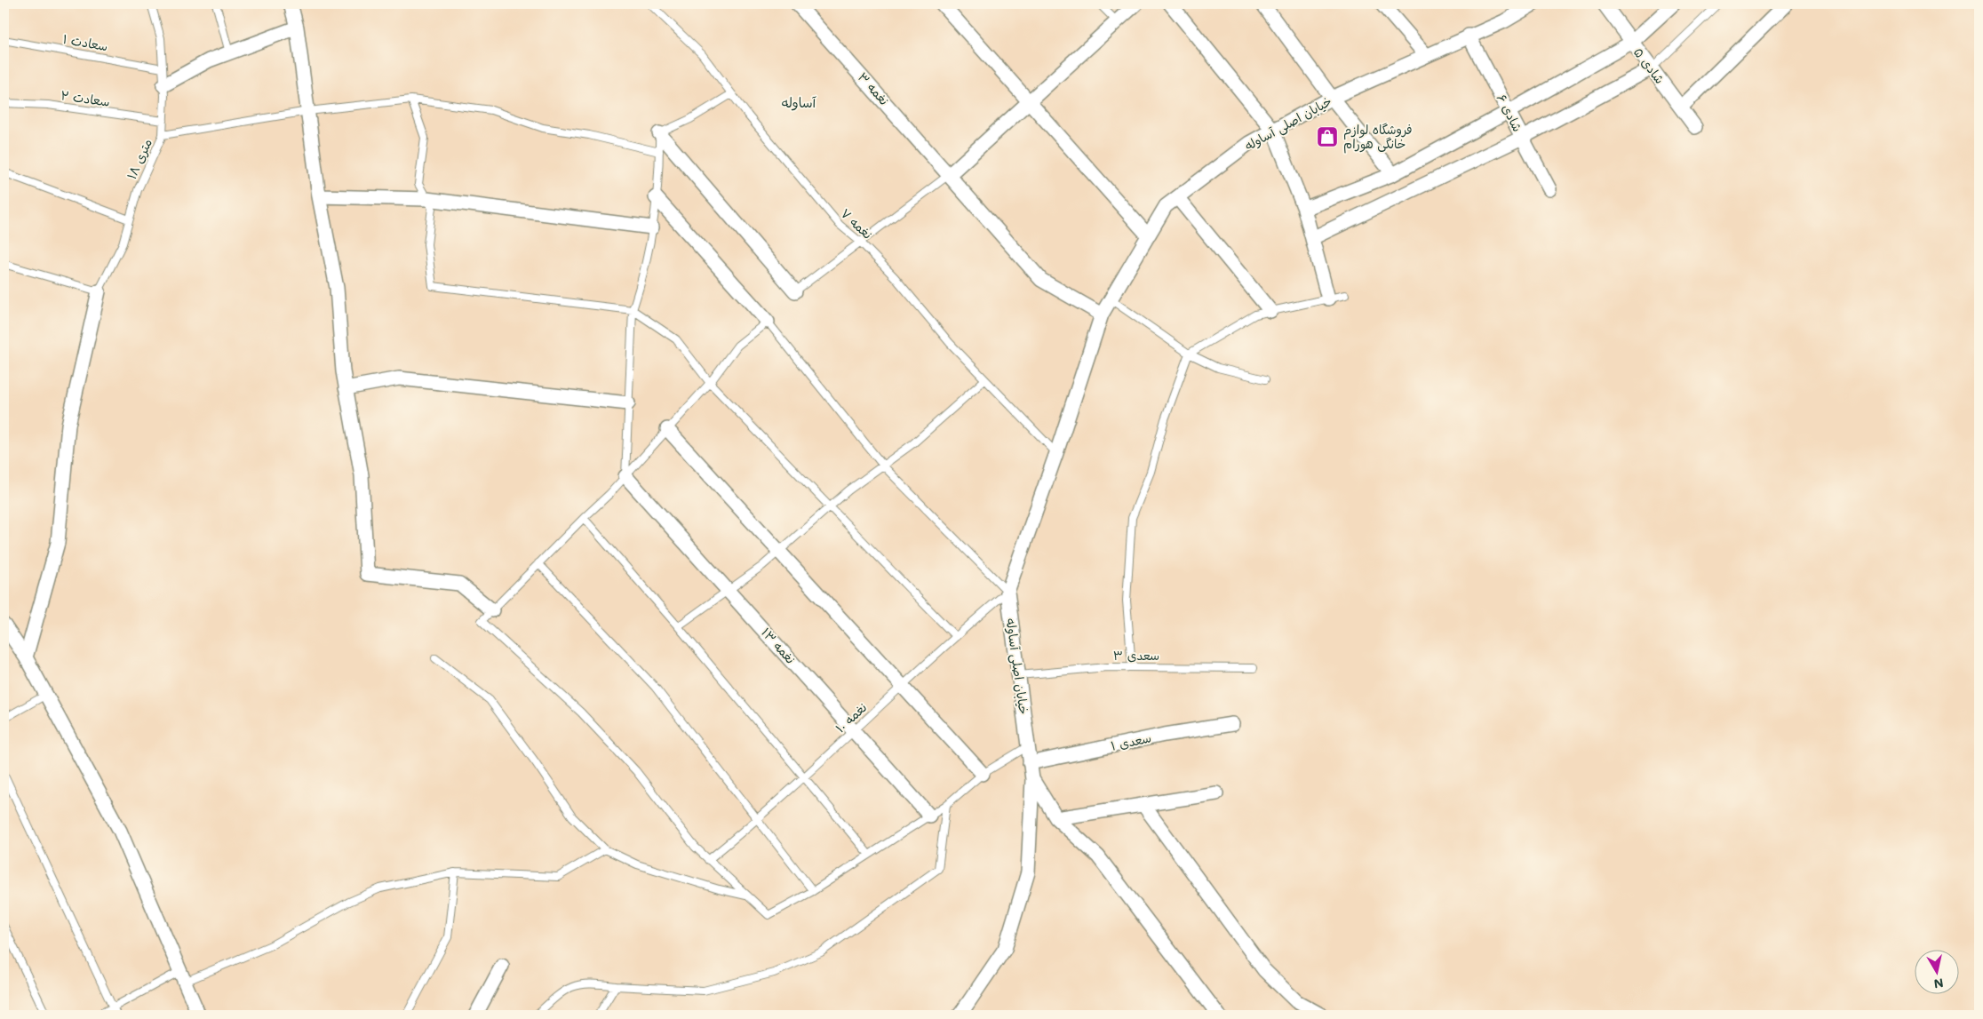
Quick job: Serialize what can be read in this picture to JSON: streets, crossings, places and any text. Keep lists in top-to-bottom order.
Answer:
{
  "streets": {
    "street": [
      "شادی ۵",
      "نغمه ۳",
      "شادی ۶",
      "خیابان اصلی آساوله",
      "نغمه ۱۳",
      "سعدی ۱"
    ],
    "lane": [
      "سعادت ۱",
      "سعادت ۲",
      "۱۸ متری",
      "نغمه ۷",
      "سعدی ۳",
      "نغمه ۱۰"
    ]
  },
  "crossings": [
    ["سعادت ۱", "۱۸ متری"],
    ["سعادت ۲", "۱۸ متری"],
    ["شادی ۶", "خیابان اصلی آساوله"],
    ["خیابان اصلی آساوله", "نغمه ۷"],
    ["خیابان اصلی آساوله", "سعدی ۳"],
    ["خیابان اصلی آساوله", "نغمه ۱۰"],
    ["خیابان اصلی آساوله", "سعدی ۱"],
    ["نغمه ۱۳", "نغمه ۱۰"]
  ],
  "districts": ["آساوله"],
  "places": {
    "shop": ["فروشگاه لوازم خانگی هورام"]
  },
  "north": "bottom"
}
